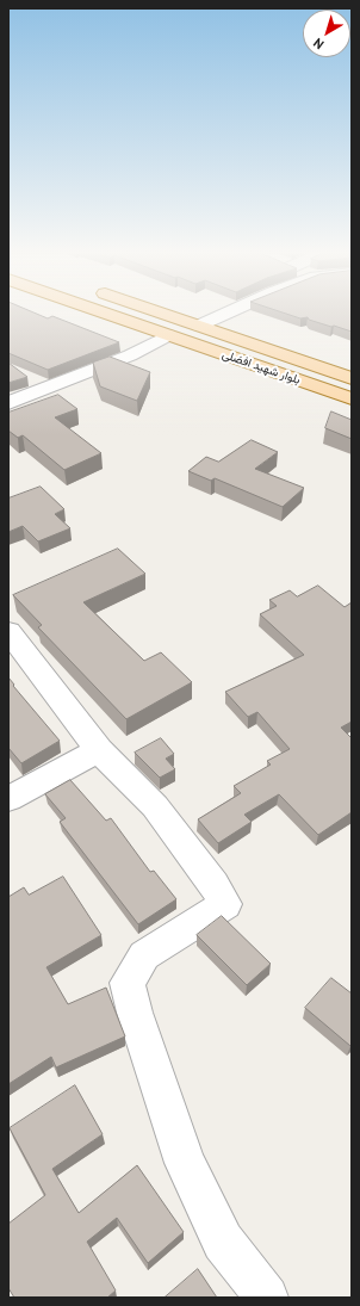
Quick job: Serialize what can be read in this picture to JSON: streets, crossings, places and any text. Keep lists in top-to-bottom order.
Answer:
{
  "streets": {
    "main road": ["بلوار شهید افضلی"]
  },
  "north": "bottom left"
}
